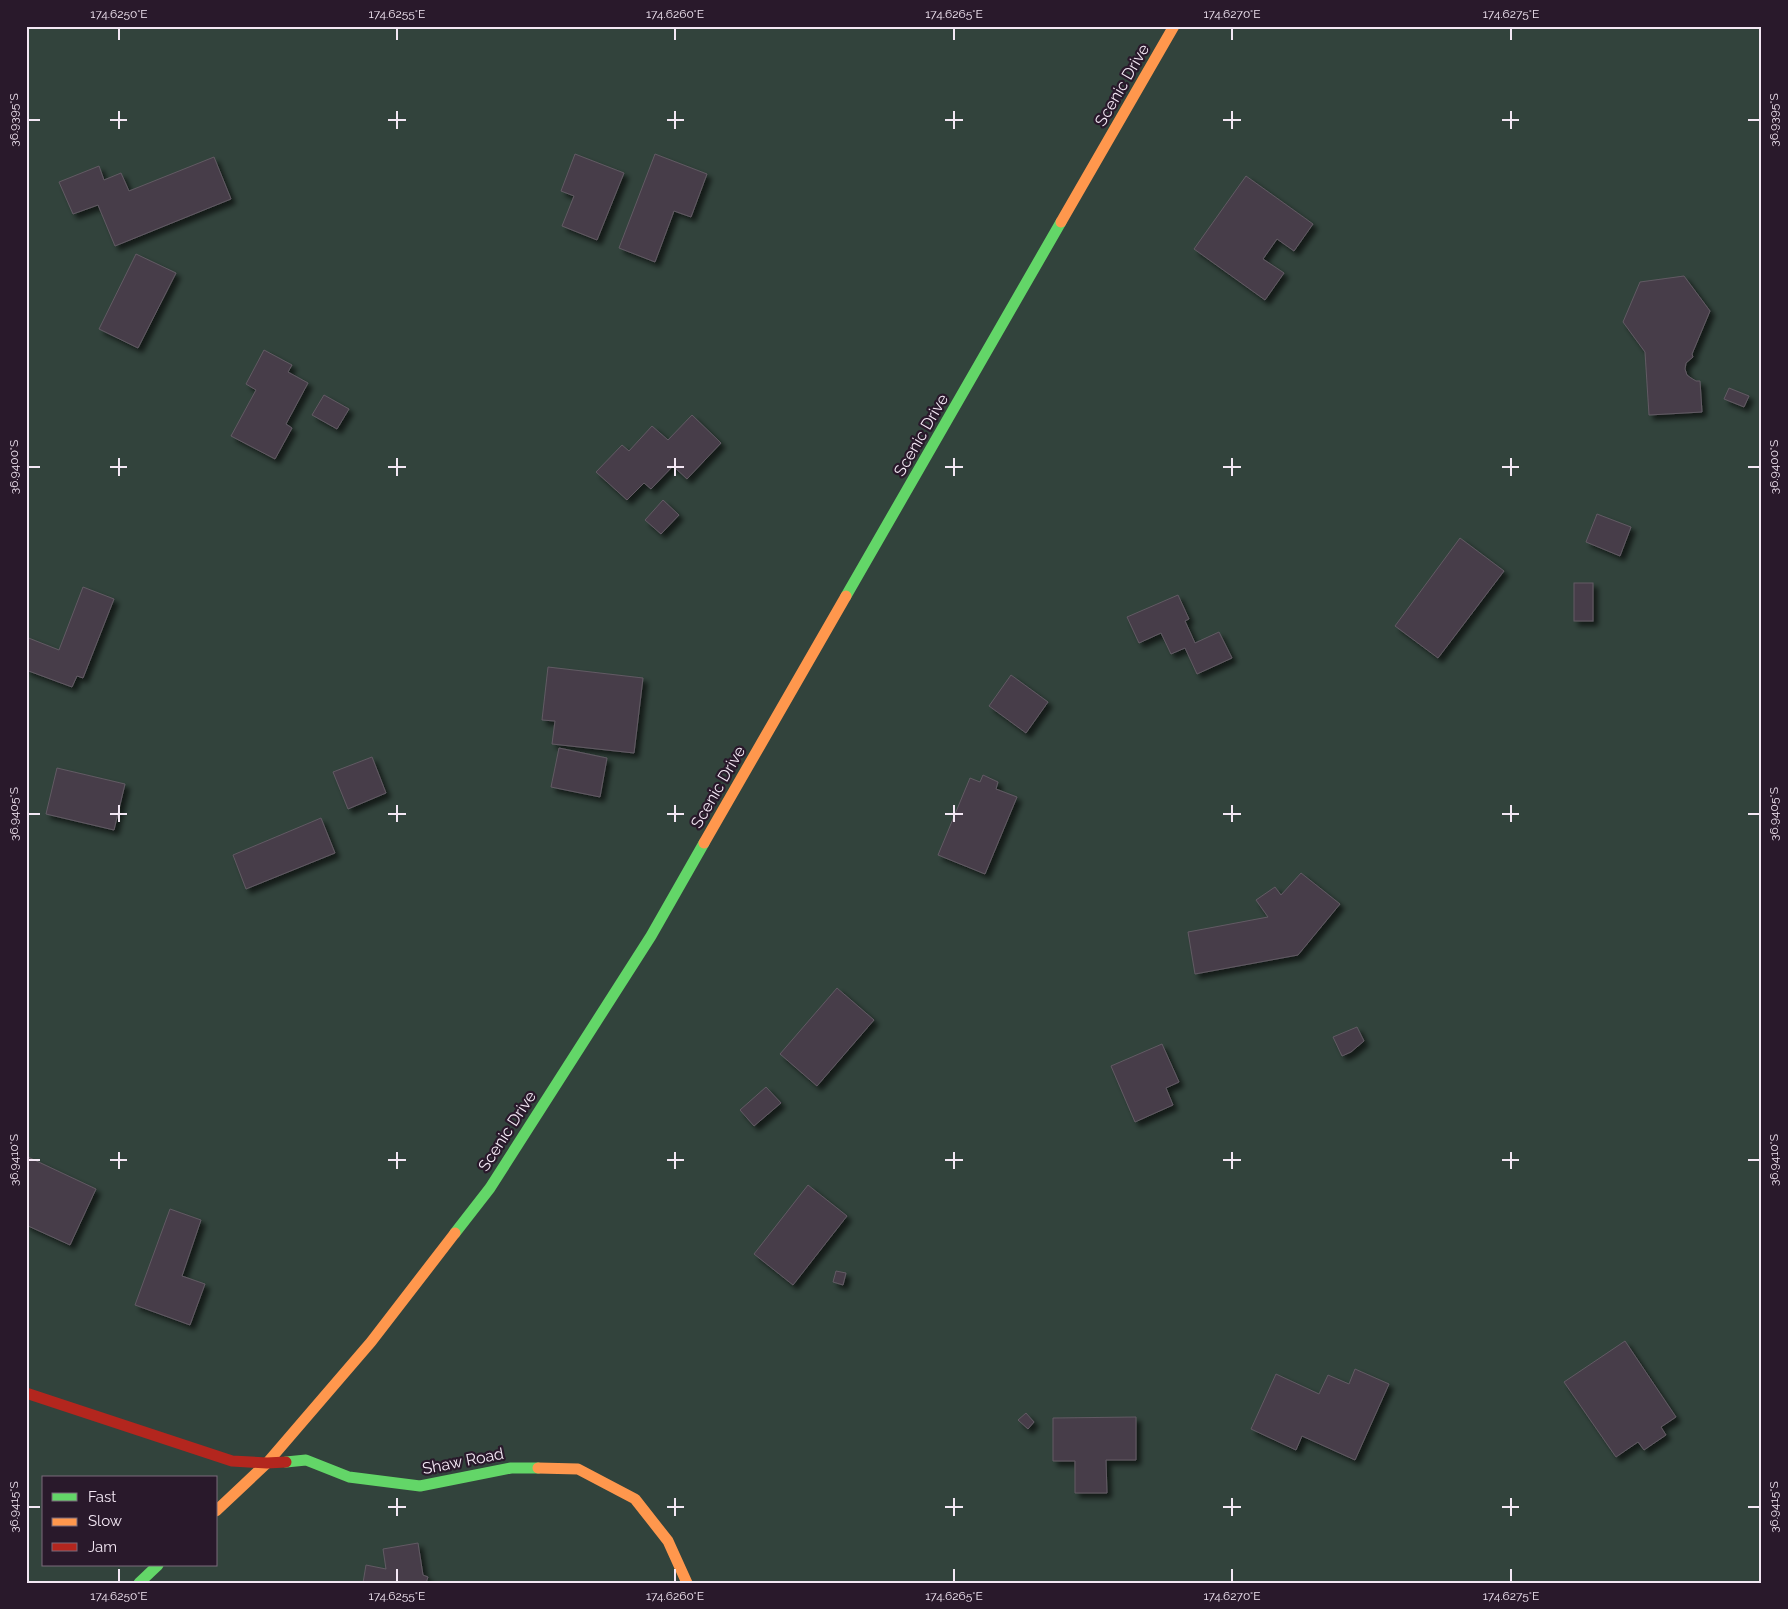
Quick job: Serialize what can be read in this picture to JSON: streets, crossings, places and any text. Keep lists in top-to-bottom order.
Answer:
{
  "streets": {
    "street": ["Scenic Drive", "Shaw Road"]
  },
  "crossings": [
    ["Scenic Drive", "Shaw Road"]
  ],
  "legend": ["Fast", "Slow", "Jam"],
  "coordinates": [
    "174.6250°E",
    "174.6255°E",
    "174.6260°E",
    "174.6265°E",
    "174.6270°E",
    "174.6275°E",
    "36.9395°S",
    "36.9400°S",
    "36.9405°S",
    "36.9410°S",
    "36.9415°S"
  ]
}
